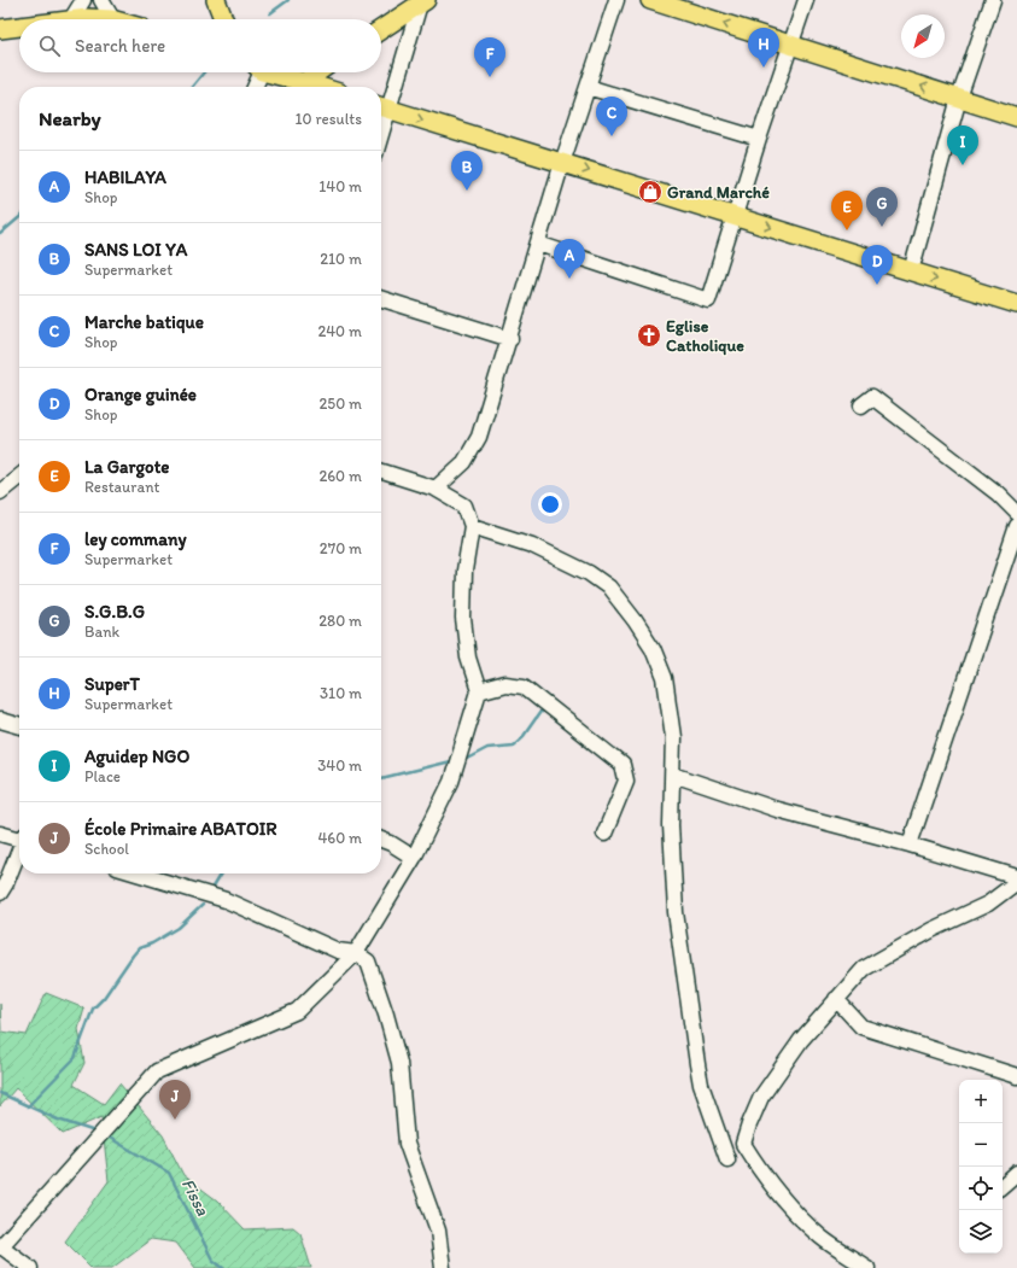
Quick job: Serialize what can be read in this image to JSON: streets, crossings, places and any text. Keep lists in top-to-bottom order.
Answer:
{
  "water": ["Fissa"],
  "places": {
    "shop": ["Grand Marché"],
    "church": ["Eglise Catholique"]
  },
  "north": "bottom left",
  "page": {
    "search": "Search here",
    "pins": [
      "H",
      "F",
      "C",
      "I",
      "B",
      "G",
      "E",
      "A",
      "D",
      "J"
    ],
    "heading": ["Nearby", "10 results"],
    "list": [
      {
        "mark": "A",
        "name": "HABILAYA",
        "note": "Shop",
        "value": "140 m"
      },
      {
        "mark": "B",
        "name": "SANS LOI YA",
        "note": "Supermarket",
        "value": "210 m"
      },
      {
        "mark": "C",
        "name": "Marche batique",
        "note": "Shop",
        "value": "240 m"
      },
      {
        "mark": "D",
        "name": "Orange guinée",
        "note": "Shop",
        "value": "250 m"
      },
      {
        "mark": "E",
        "name": "La Gargote",
        "note": "Restaurant",
        "value": "260 m"
      },
      {
        "mark": "F",
        "name": "ley commany",
        "note": "Supermarket",
        "value": "270 m"
      },
      {
        "mark": "G",
        "name": "S.G.B.G",
        "note": "Bank",
        "value": "280 m"
      },
      {
        "mark": "H",
        "name": "SuperT",
        "note": "Supermarket",
        "value": "310 m"
      },
      {
        "mark": "I",
        "name": "Aguidep NGO",
        "note": "Place",
        "value": "340 m"
      },
      {
        "mark": "J",
        "name": "École Primaire ABATOIR",
        "note": "School",
        "value": "460 m"
      }
    ],
    "map_buttons": ["+", "−"]
  }
}
